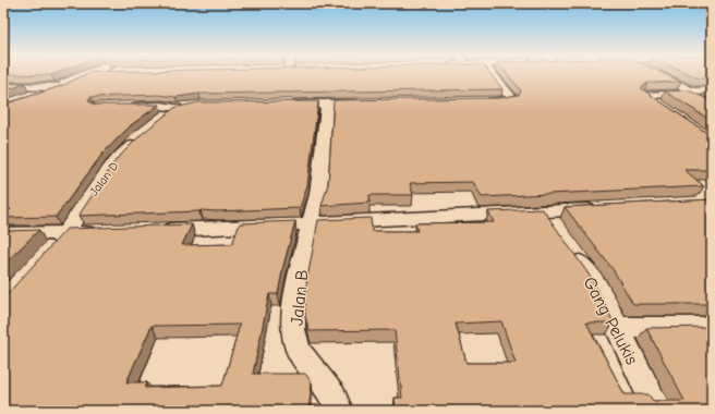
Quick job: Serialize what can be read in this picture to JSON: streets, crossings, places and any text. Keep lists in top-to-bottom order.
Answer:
{
  "streets": {
    "street": ["Jalan D", "Jalan B", "Gang Pelukis"]
  }
}
